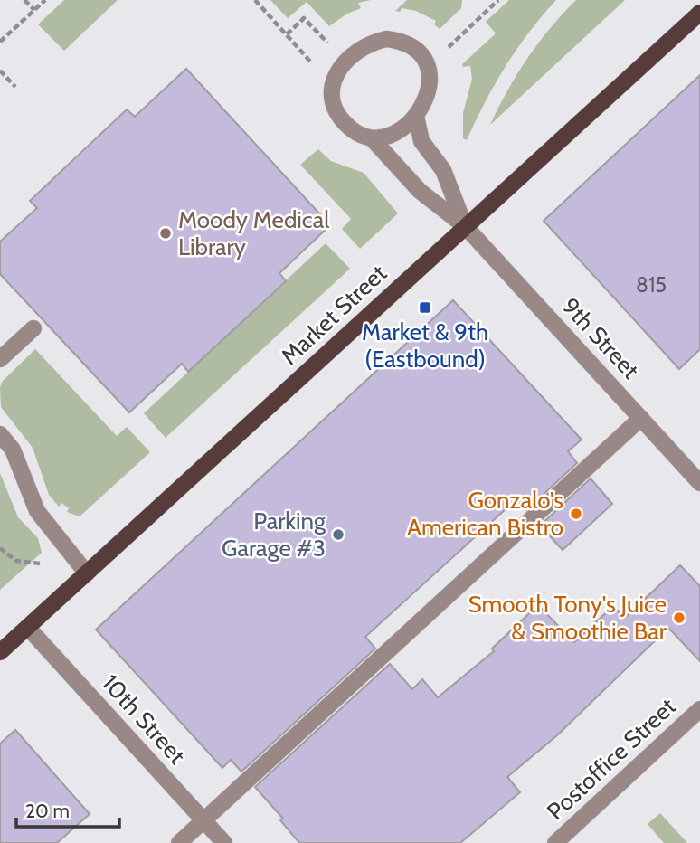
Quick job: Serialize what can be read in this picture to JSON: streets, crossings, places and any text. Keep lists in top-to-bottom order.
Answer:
{
  "streets": {
    "main road": ["Market Street"],
    "street": ["9th Street", "10th Street", "Postoffice Street"]
  },
  "crossings": [
    ["Market Street", "9th Street"],
    ["Market Street", "10th Street"]
  ],
  "places": {
    "other": [
      "Moody Medical Library",
      "Gonzalo's American Bistro",
      "Parking Garage #3",
      "Smooth Tony's Juice & Smoothie Bar"
    ],
    "transit": ["Market & 9th (Eastbound)"]
  },
  "house_numbers": ["815"],
  "scale_bar": "20 m"
}
